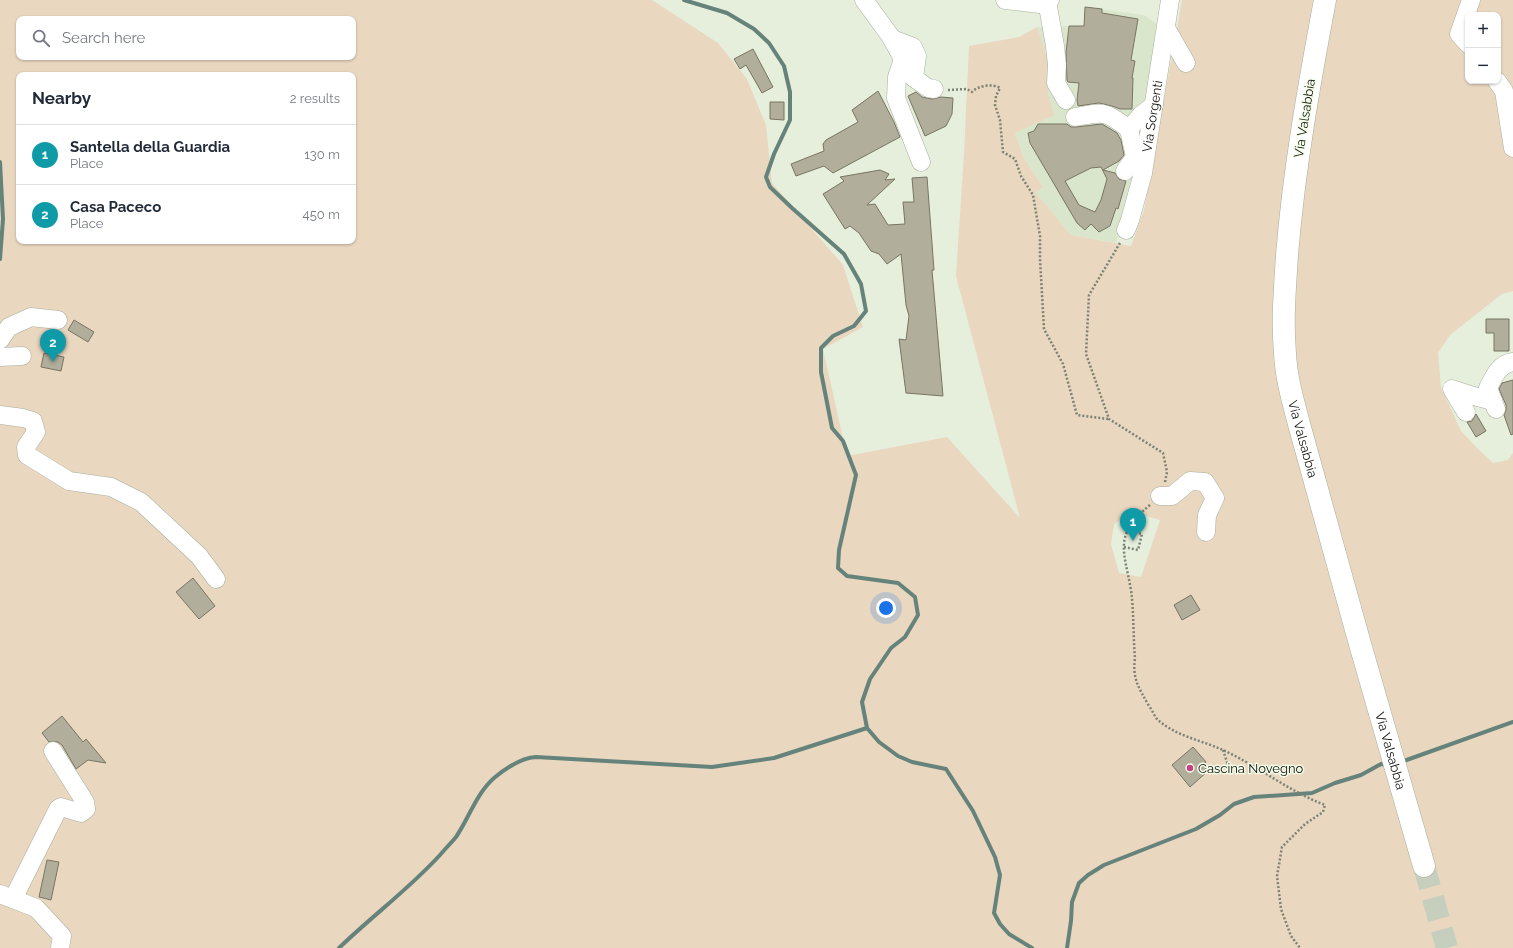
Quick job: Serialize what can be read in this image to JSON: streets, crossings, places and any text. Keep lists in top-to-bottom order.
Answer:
{
  "streets": {
    "main road": ["Via Valsabbia"],
    "street": ["Via Sorgenti"]
  },
  "places": ["Cascina Novegno"],
  "page": {
    "map_buttons": ["+", "−"],
    "search": "Search here",
    "heading": ["Nearby", "2 results"],
    "list": [
      {
        "mark": "1",
        "name": "Santella della Guardia",
        "note": "Place",
        "value": "130 m"
      },
      {
        "mark": "2",
        "name": "Casa Paceco",
        "note": "Place",
        "value": "450 m"
      }
    ],
    "pins": ["2", "1"]
  }
}
